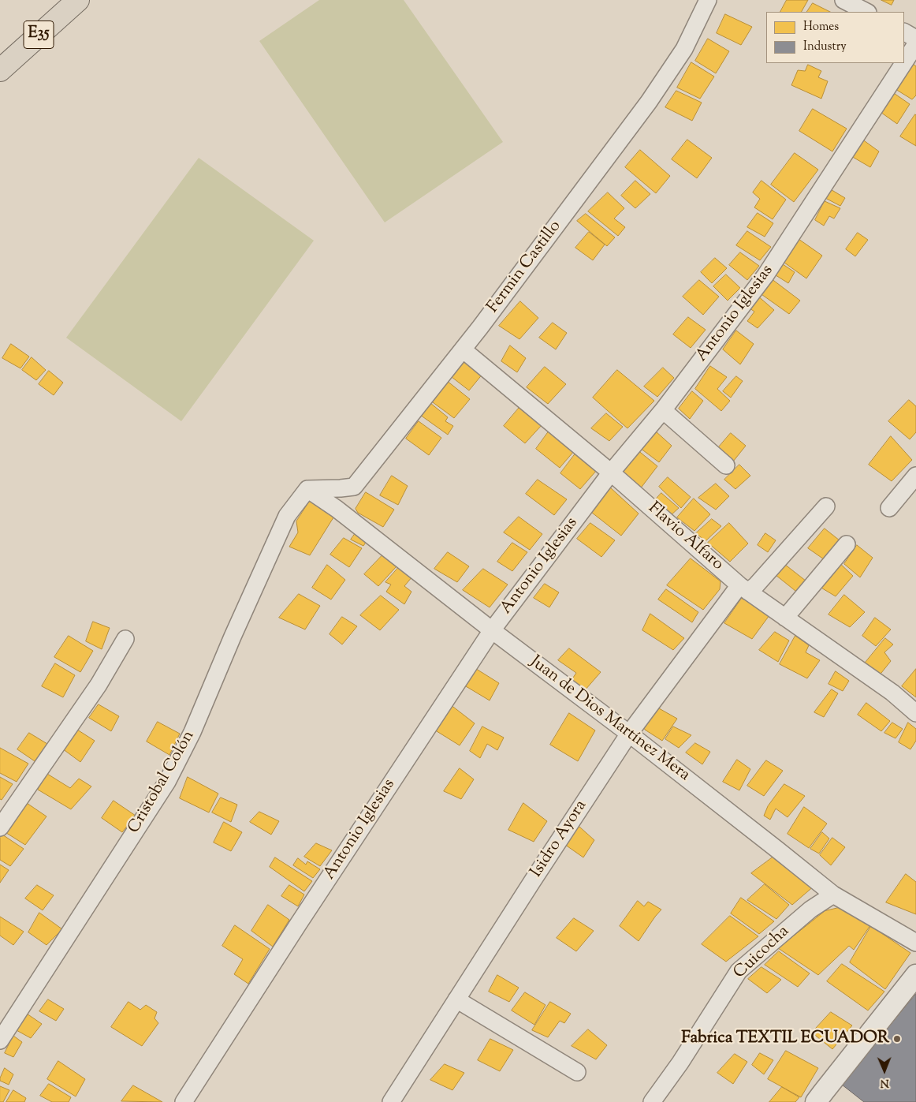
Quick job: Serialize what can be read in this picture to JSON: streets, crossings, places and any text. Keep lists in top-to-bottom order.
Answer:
{
  "streets": {
    "highway": ["E35"],
    "street": [
      "Fermin Castillo",
      "Antonio Iglesias",
      "Flavio Alfaro",
      "Juan de Dios Martínez Mera",
      "Cristobal Colón",
      "Isidro Ayora",
      "Cuicocha"
    ]
  },
  "crossings": [
    ["Fermin Castillo", "Flavio Alfaro"],
    ["Fermin Castillo", "Juan de Dios Martínez Mera"],
    ["Antonio Iglesias", "Flavio Alfaro"],
    ["Antonio Iglesias", "Juan de Dios Martínez Mera"],
    ["Flavio Alfaro", "Isidro Ayora"],
    ["Juan de Dios Martínez Mera", "Cristobal Colón"],
    ["Juan de Dios Martínez Mera", "Isidro Ayora"],
    ["Juan de Dios Martínez Mera", "Cuicocha"]
  ],
  "places": ["Fabrica TEXTIL ECUADOR"],
  "legend": ["Homes", "Industry"],
  "north": "bottom"
}
